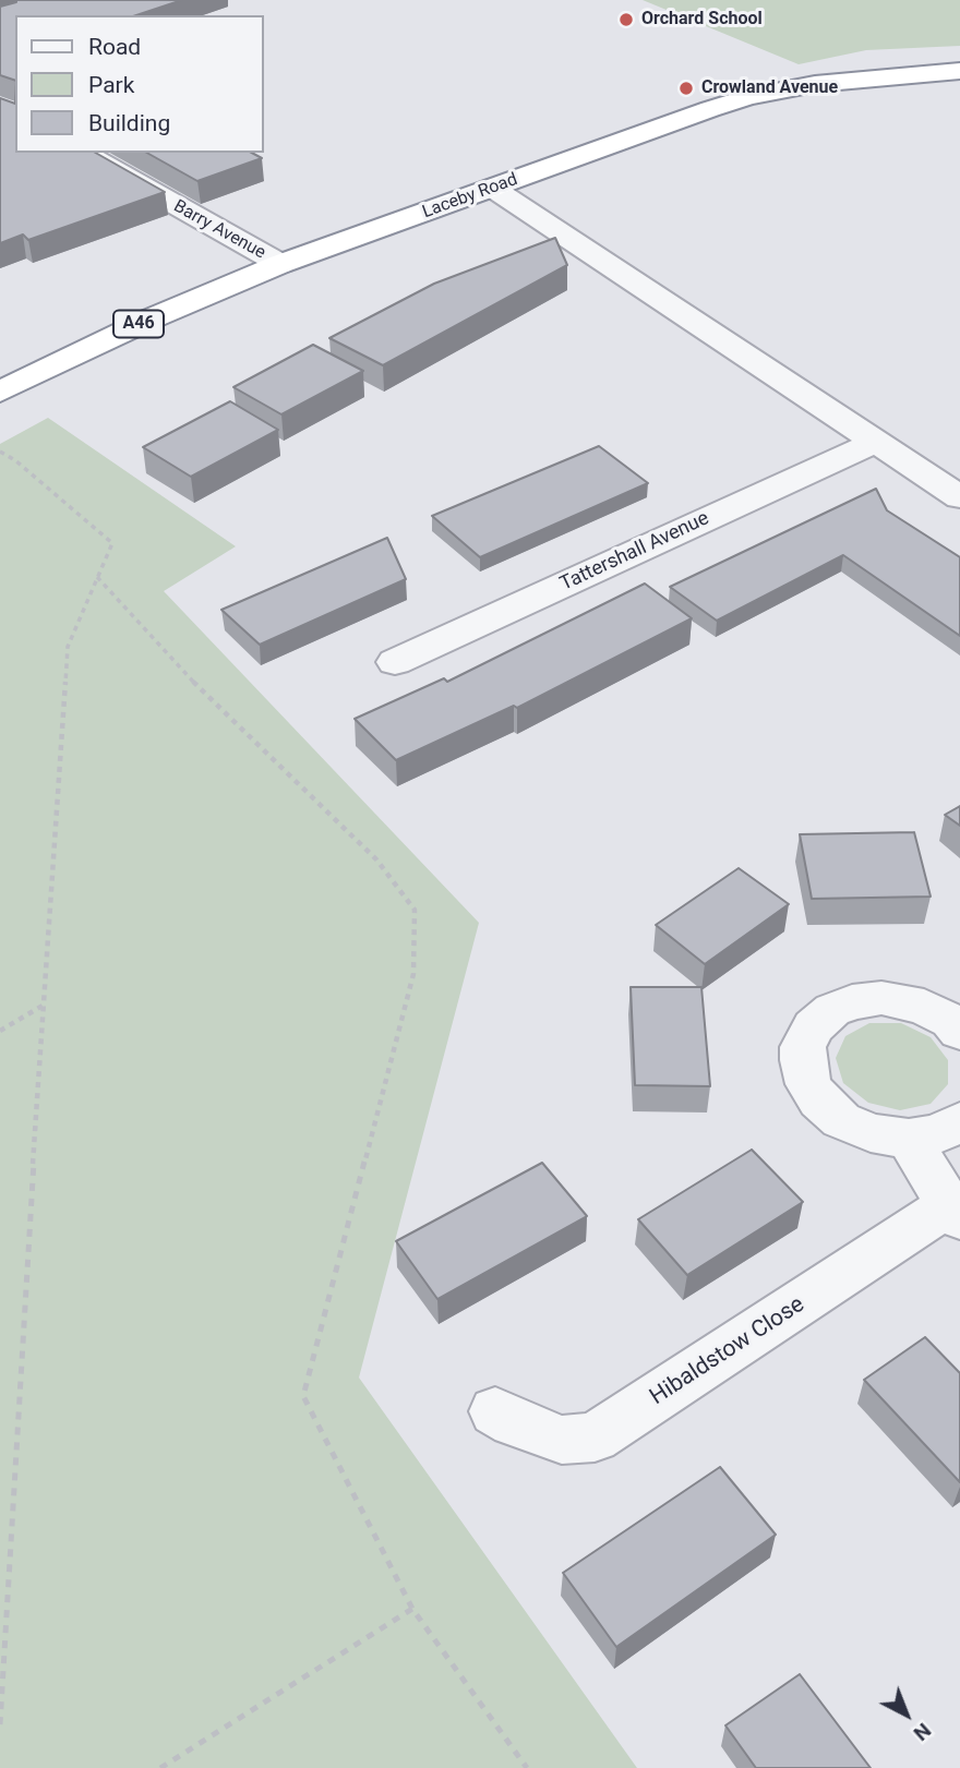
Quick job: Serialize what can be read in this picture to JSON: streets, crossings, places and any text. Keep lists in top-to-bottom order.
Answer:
{
  "streets": {
    "highway": ["Laceby Road", "A46"],
    "street": ["Barry Avenue", "Tattershall Avenue", "Hibaldstow Close"]
  },
  "crossings": [
    ["Laceby Road", "Barry Avenue"]
  ],
  "places": ["Orchard School", "Crowland Avenue"],
  "legend": ["Road", "Park", "Building"],
  "north": "bottom right"
}
